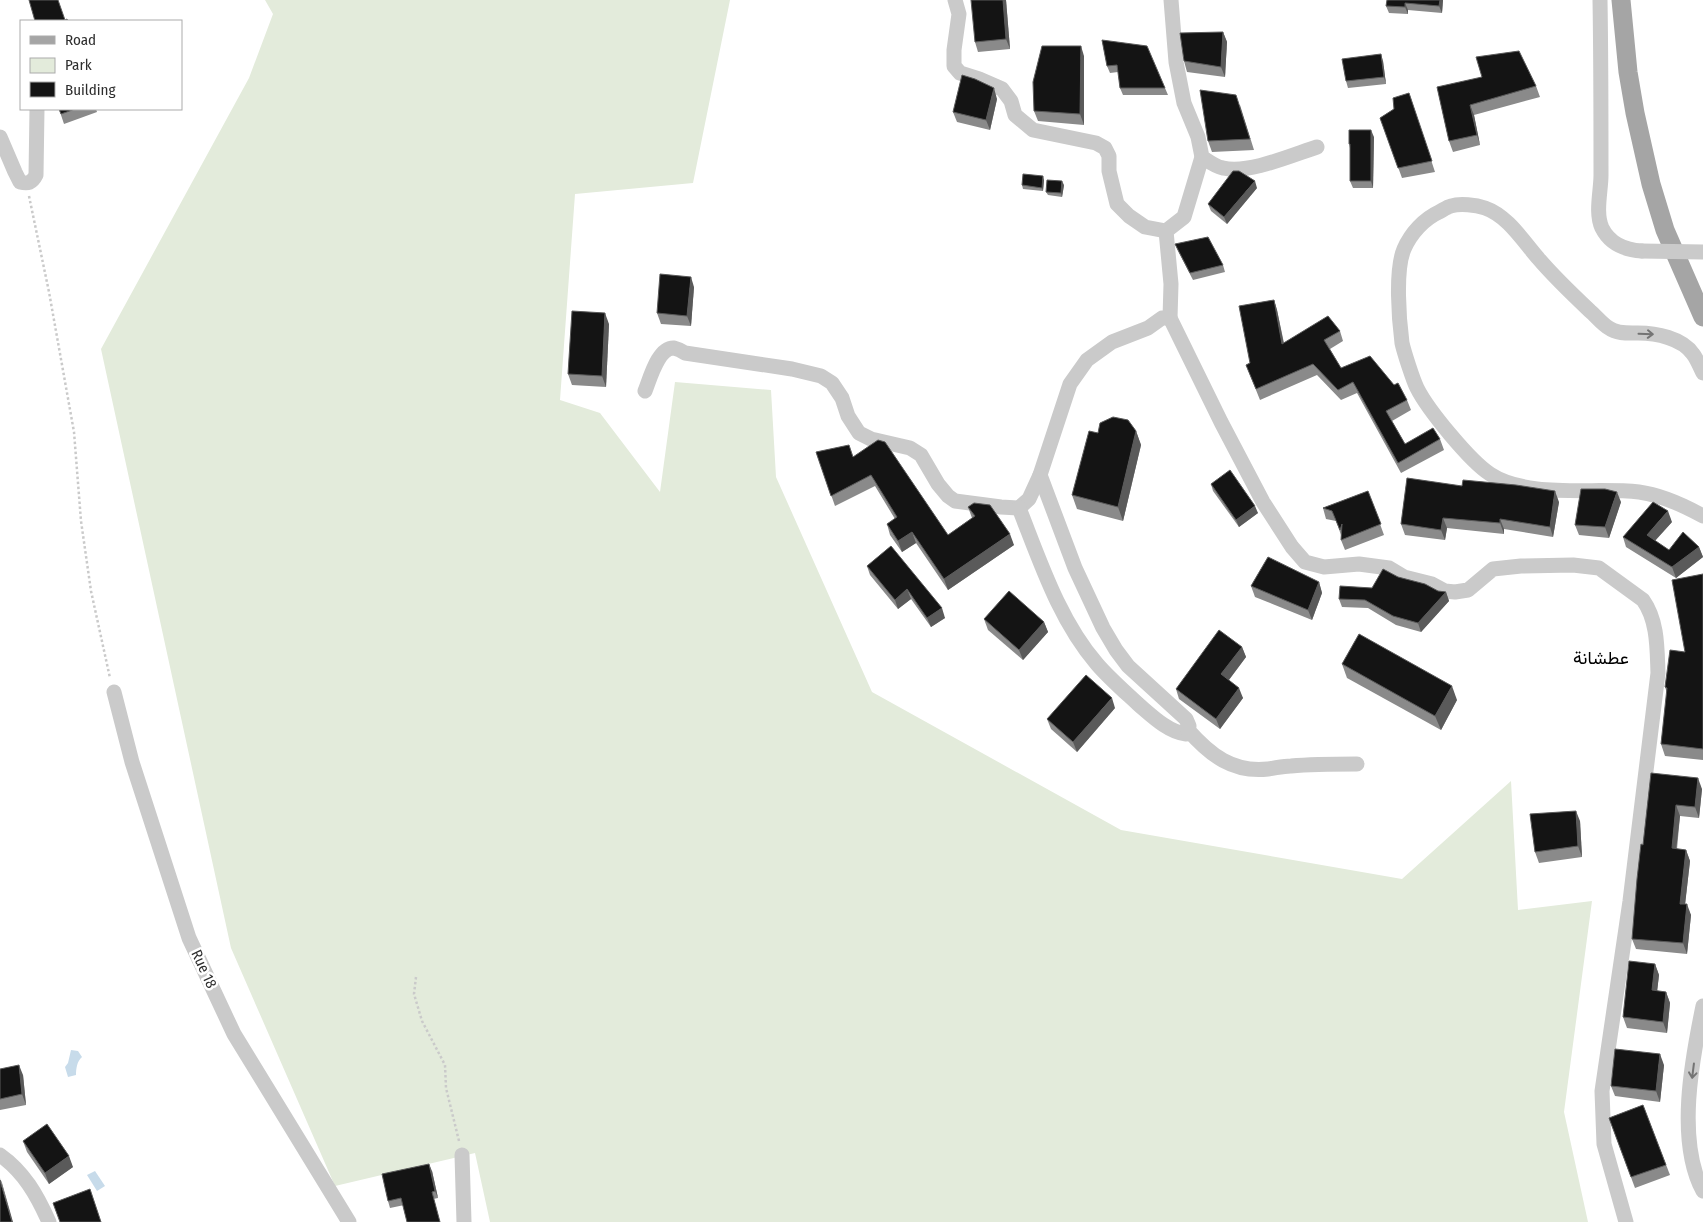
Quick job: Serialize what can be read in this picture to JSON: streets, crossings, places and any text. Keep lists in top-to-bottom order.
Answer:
{
  "streets": {
    "street": ["Rue 18"]
  },
  "districts": ["عطشانة"],
  "legend": ["Road", "Park", "Building"]
}
